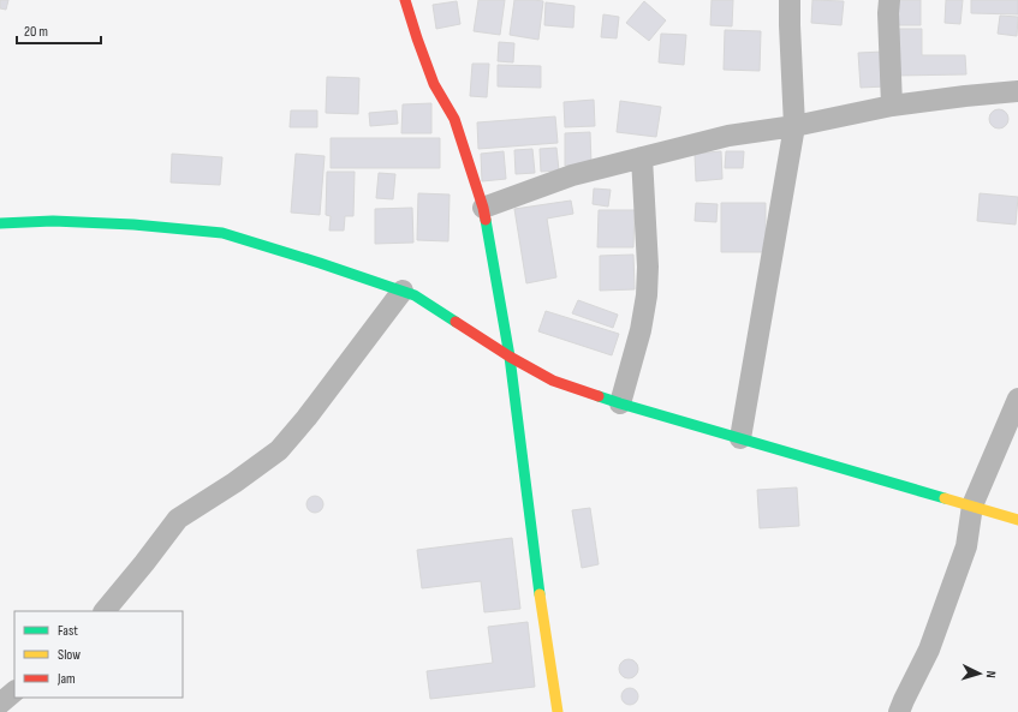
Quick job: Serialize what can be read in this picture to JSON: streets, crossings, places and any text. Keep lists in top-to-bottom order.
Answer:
{
  "legend": ["Fast", "Slow", "Jam"],
  "scale_bar": "20 m",
  "north": "right"
}
